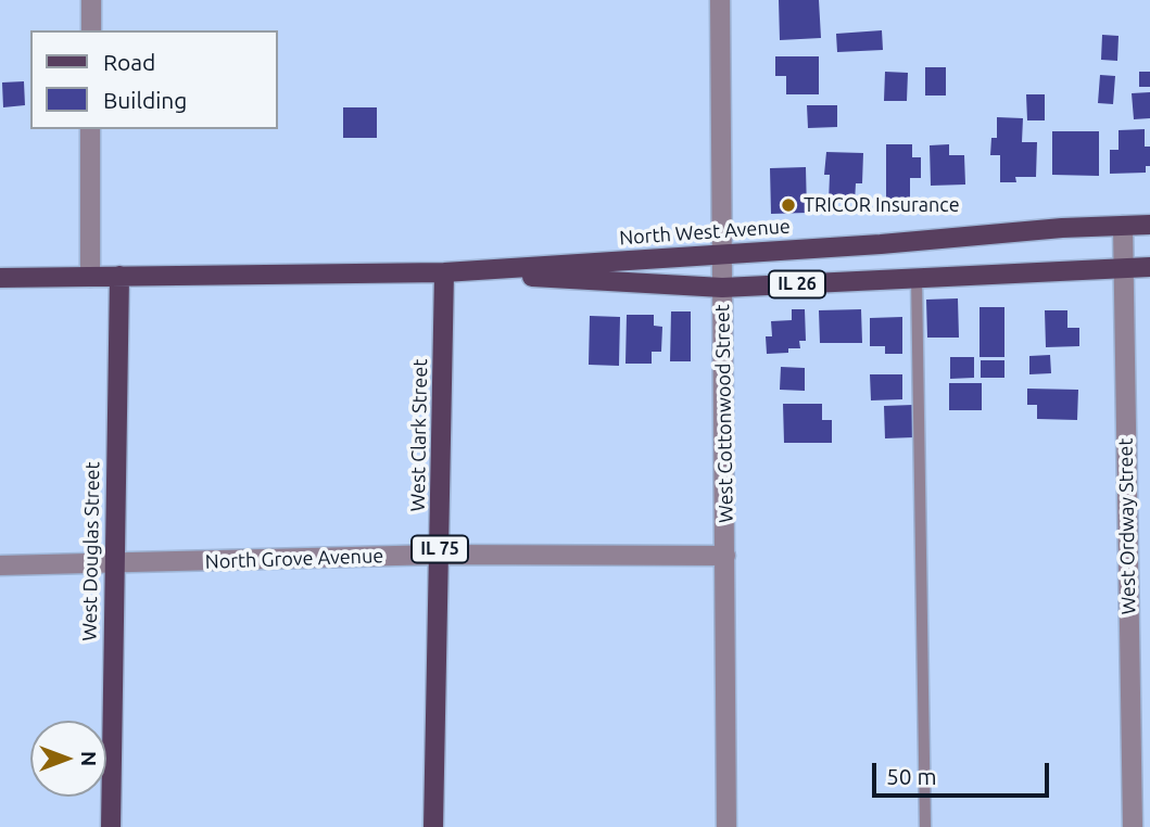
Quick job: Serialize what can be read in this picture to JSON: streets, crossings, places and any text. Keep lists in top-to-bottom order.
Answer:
{
  "streets": {
    "main road": [
      "North West Avenue",
      "IL 26",
      "West Clark Street",
      "IL 75",
      "West Douglas Street"
    ],
    "street": ["West Cottonwood Street", "West Ordway Street", "North Grove Avenue"]
  },
  "crossings": [
    ["North West Avenue", "West Cottonwood Street"],
    ["North West Avenue", "West Clark Street"],
    ["North West Avenue", "West Ordway Street"],
    ["North West Avenue", "West Douglas Street"],
    ["West Cottonwood Street", "North Grove Avenue"],
    ["West Clark Street", "North Grove Avenue"],
    ["West Douglas Street", "North Grove Avenue"]
  ],
  "places": ["TRICOR Insurance"],
  "legend": ["Road", "Building"],
  "scale_bar": "50 m",
  "north": "right"
}
